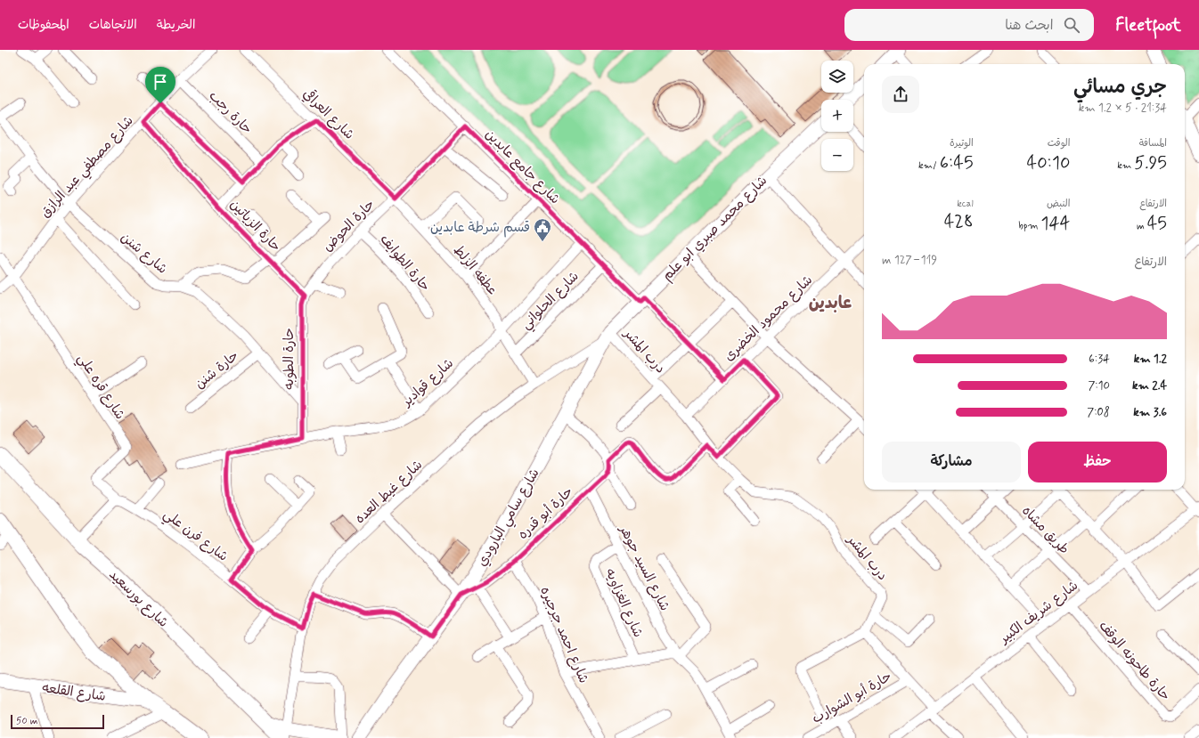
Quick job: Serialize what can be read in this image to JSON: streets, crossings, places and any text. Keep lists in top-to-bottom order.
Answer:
{
  "streets": {
    "main road": [
      "شارع محمد صبري ابو علم",
      "شارع سامي البارودي",
      "شارع بورسعيد",
      "شارع القلعه"
    ],
    "street": [
      "حارة رجب",
      "شارع العراقي",
      "شارع مصطفي عبد الرازق",
      "شارع جامع عابدين",
      "حارة الزياتين",
      "حارة الحوض",
      "شارع شنن",
      "حارة الطوايف",
      "عطفه الزلط",
      "شارع الحلواني",
      "شارع محمود الخضرى",
      "درب المشر",
      "حارة الطوبه",
      "حارة شنن",
      "شارع قوادير",
      "شارع قره علي",
      "شارع غيط العده",
      "حارة أبو قدره",
      "طريق مشاه",
      "شارع فرن علي",
      "شارع السيد جوهر",
      "شارع الغزاويه",
      "شارع شريف الكبير",
      "شارع احمد جرجيره",
      "حارة طاحونه الوقف",
      "حارة أبو الشوارب"
    ]
  },
  "crossings": [
    ["حارة رجب", "شارع مصطفي عبد الرازق"],
    ["حارة رجب", "حارة الزياتين"],
    ["شارع العراقي", "حارة الزياتين"],
    ["شارع العراقي", "حارة الحوض"],
    ["شارع العراقي", "عطفه الزلط"],
    ["شارع مصطفي عبد الرازق", "شارع شنن"],
    ["شارع مصطفي عبد الرازق", "شارع قره علي"],
    ["شارع جامع عابدين", "حارة الحوض"],
    ["شارع جامع عابدين", "شارع محمد صبري ابو علم"],
    ["شارع جامع عابدين", "شارع الحلواني"],
    ["شارع جامع عابدين", "شارع محمود الخضرى"],
    ["شارع جامع عابدين", "شارع قوادير"],
    ["حارة الزياتين", "حارة الطوبه"],
    ["حارة الحوض", "حارة الطوايف"],
    ["حارة الحوض", "عطفه الزلط"],
    ["حارة الحوض", "حارة الطوبه"],
    ["شارع محمد صبري ابو علم", "درب المشر"],
    ["شارع محمد صبري ابو علم", "شارع غيط العده"],
    ["شارع محمد صبري ابو علم", "شارع سامي البارودي"],
    ["شارع شنن", "حارة الطوبه"],
    ["شارع شنن", "حارة شنن"],
    ["عطفه الزلط", "شارع الحلواني"],
    ["عطفه الزلط", "شارع قوادير"],
    ["عطفه الزلط", "شارع غيط العده"],
    ["شارع محمود الخضرى", "درب المشر"],
    ["درب المشر", "شارع غيط العده"],
    ["درب المشر", "شارع سامي البارودي"],
    ["حارة الطوبه", "شارع قوادير"],
    ["شارع قره علي", "شارع فرن علي"],
    ["شارع غيط العده", "شارع سامي البارودي"],
    ["شارع غيط العده", "شارع فرن علي"],
    ["شارع غيط العده", "شارع بورسعيد"],
    ["حارة أبو قدره", "شارع سامي البارودي"],
    ["حارة أبو قدره", "شارع السيد جوهر"],
    ["حارة أبو قدره", "شارع احمد جرجيره"],
    ["طريق مشاه", "شارع شريف الكبير"],
    ["شارع السيد جوهر", "شارع الغزاويه"],
    ["شارع شريف الكبير", "حارة طاحونه الوقف"]
  ],
  "districts": ["عابدين"],
  "places": {
    "public building": ["قسم شرطة عابدين"]
  },
  "scale_bar": "50 m",
  "page": {
    "header": "Fleetfoot",
    "search": "ابحث هنا",
    "nav": ["الخريطة", "الاتجاهات", "المحفوظات"],
    "map_buttons": ["+", "−"],
    "heading": ["جري مسائي", "21:34 · 5 × 1.2 km"],
    "stats": [
      ["المسافة", "5.95 km"],
      ["الوقت", "40:10"],
      ["الوتيرة", "6:45 /km"],
      ["الارتفاع", "45 m"],
      ["النبض", "144 bpm"],
      ["kcal", "428"]
    ],
    "chart": ["الارتفاع", "119–127 m"],
    "list": [
      {
        "name": "1.2 km",
        "note": "6:34"
      },
      {
        "name": "2.4 km",
        "note": "7:10"
      },
      {
        "name": "3.6 km",
        "note": "7:08"
      }
    ],
    "buttons": ["حفظ", "مشاركة"],
    "scale": "50 m"
  }
}
